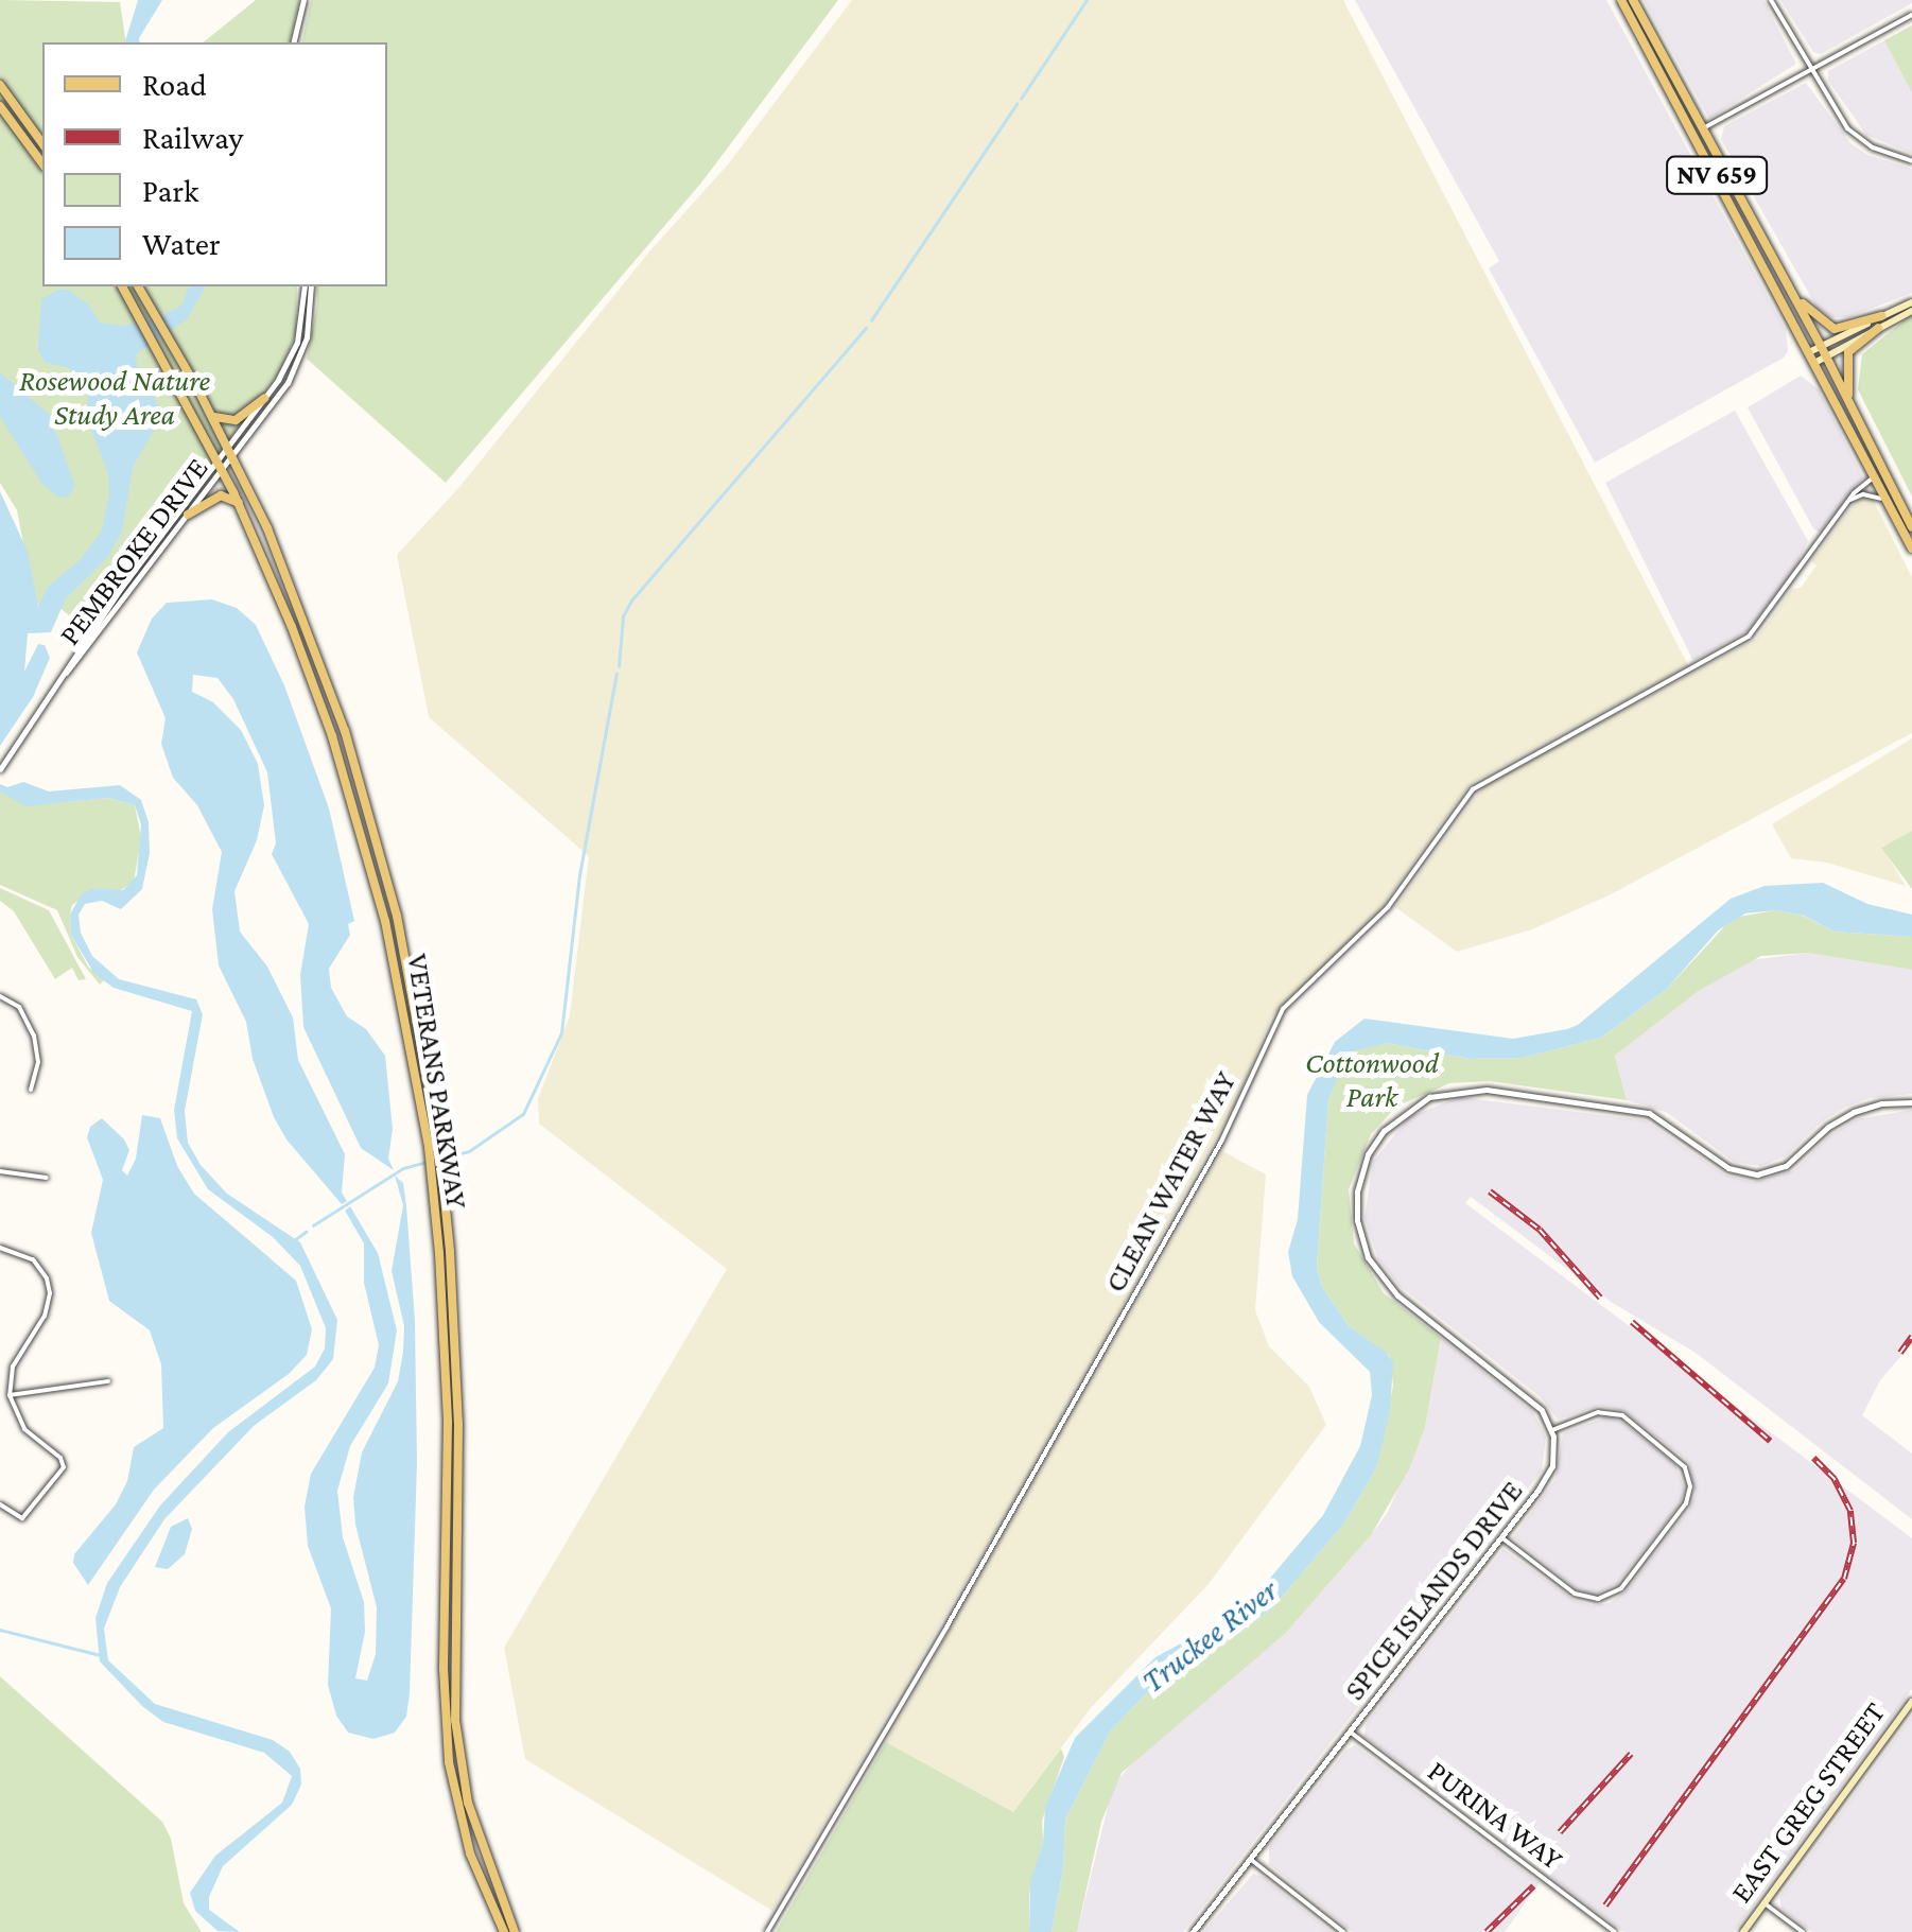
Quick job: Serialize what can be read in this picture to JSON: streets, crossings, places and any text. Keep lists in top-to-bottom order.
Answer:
{
  "streets": {
    "main road": ["NV 659", "VETERANS PARKWAY", "EAST GREG STREET"],
    "street": [
      "PEMBROKE DRIVE",
      "CLEAN WATER WAY",
      "SPICE ISLANDS DRIVE",
      "PURINA WAY"
    ]
  },
  "crossings": [
    ["NV 659", "CLEAN WATER WAY"],
    ["PEMBROKE DRIVE", "VETERANS PARKWAY"],
    ["SPICE ISLANDS DRIVE", "PURINA WAY"]
  ],
  "water": ["Truckee River"],
  "parks": ["Rosewood Nature Study Area", "Cottonwood Park"],
  "legend": [
    "Road",
    "Railway",
    "Park",
    "Water"
  ]
}
